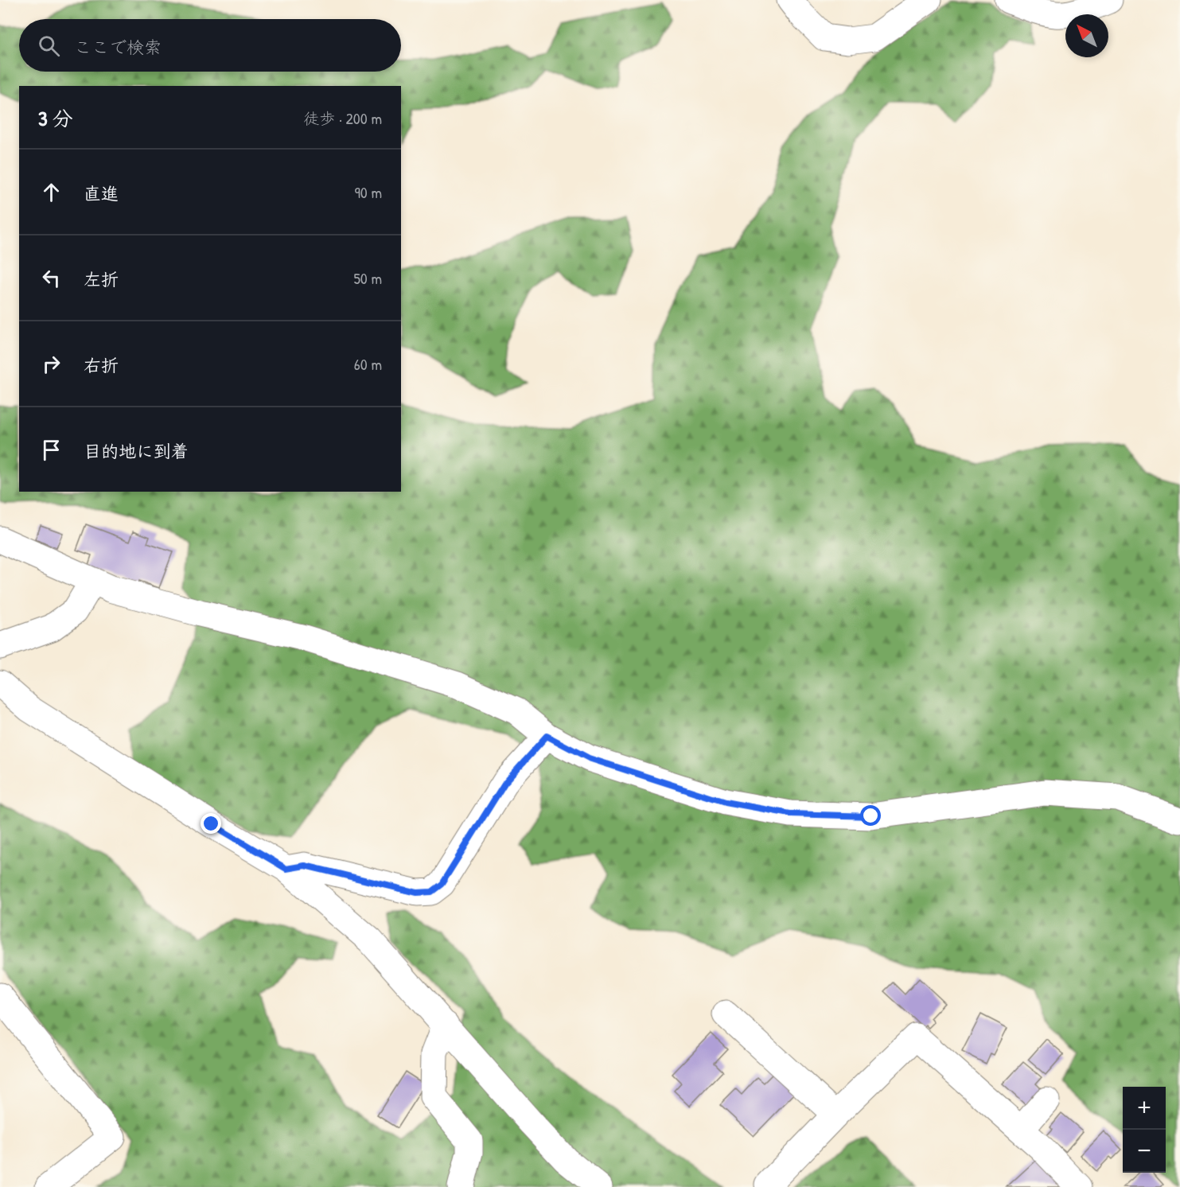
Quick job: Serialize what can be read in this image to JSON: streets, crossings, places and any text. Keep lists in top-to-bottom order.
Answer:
{
  "north": "top left",
  "page": {
    "search": "ここで検索",
    "heading": ["3 分", "徒歩 · 200 m"],
    "list": [
      ["直進", "90 m"],
      ["左折", "50 m"],
      ["右折", "60 m"],
      "目的地に到着"
    ],
    "map_buttons": ["+", "−"]
  }
}
